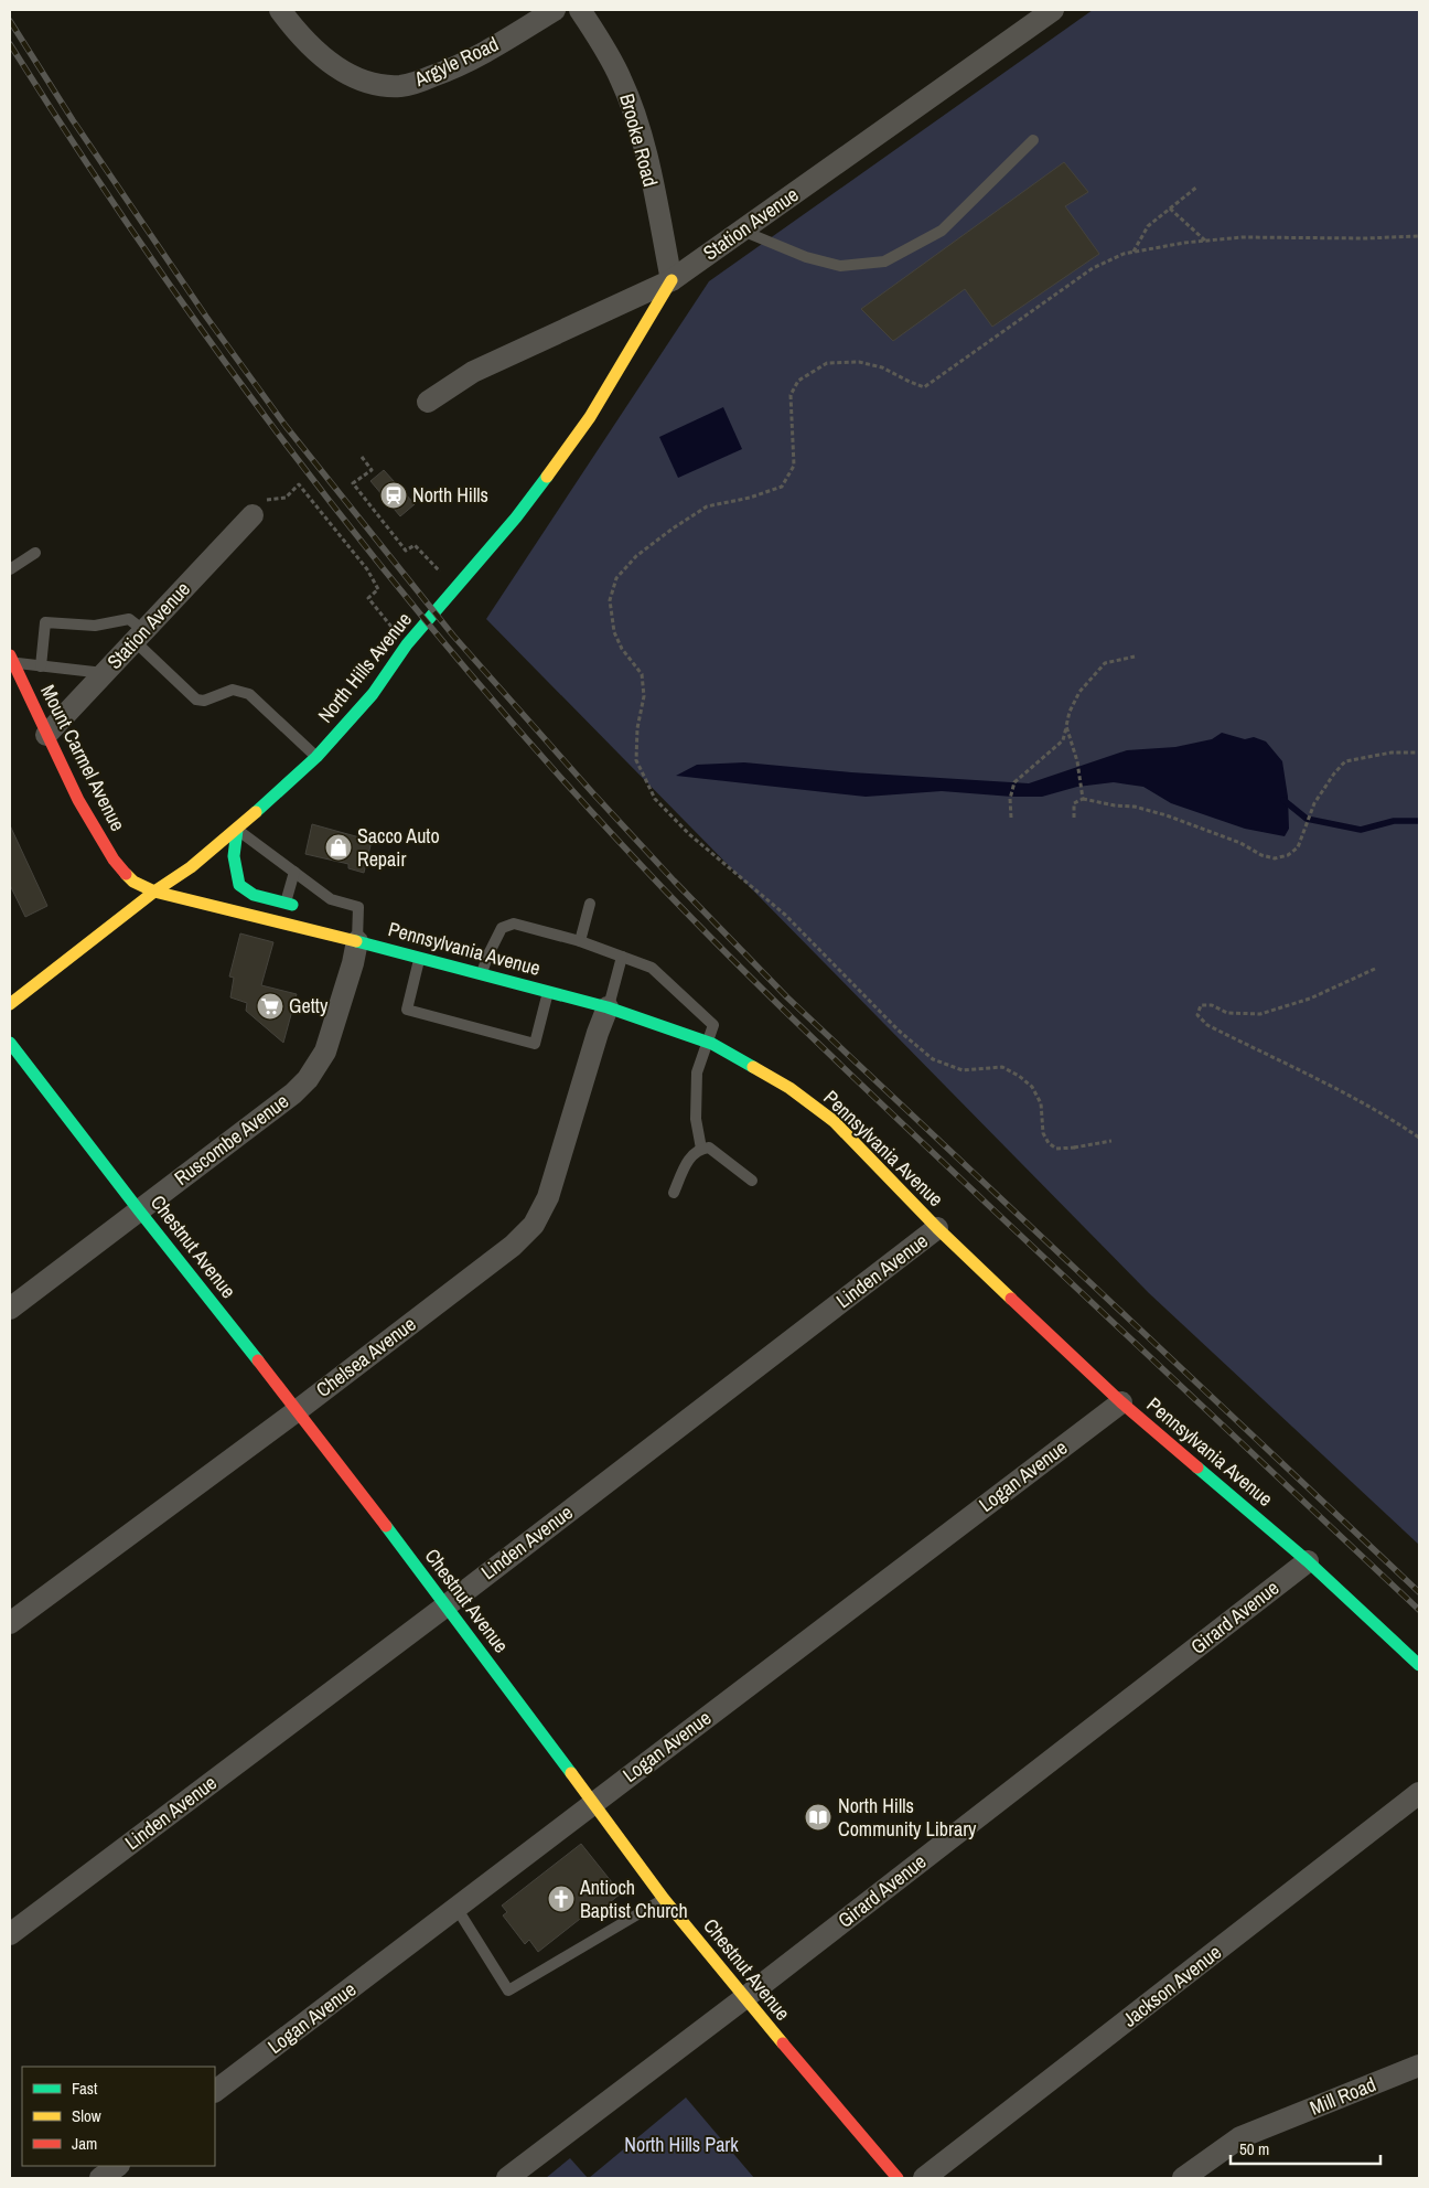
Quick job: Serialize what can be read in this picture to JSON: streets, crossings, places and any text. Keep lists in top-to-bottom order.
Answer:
{
  "streets": {
    "street": [
      "Argyle Road",
      "Brooke Road",
      "Station Avenue",
      "North Hills Avenue",
      "Mount Carmel Avenue",
      "Pennsylvania Avenue",
      "Ruscombe Avenue",
      "Chestnut Avenue",
      "Linden Avenue",
      "Chelsea Avenue",
      "Logan Avenue",
      "Girard Avenue",
      "Jackson Avenue",
      "Mill Road"
    ]
  },
  "crossings": [
    ["Brooke Road", "Station Avenue"],
    ["Brooke Road", "North Hills Avenue"],
    ["Station Avenue", "North Hills Avenue"],
    ["Station Avenue", "Mount Carmel Avenue"],
    ["North Hills Avenue", "Mount Carmel Avenue"],
    ["North Hills Avenue", "Pennsylvania Avenue"],
    ["Mount Carmel Avenue", "Pennsylvania Avenue"],
    ["Pennsylvania Avenue", "Ruscombe Avenue"],
    ["Pennsylvania Avenue", "Linden Avenue"],
    ["Pennsylvania Avenue", "Chelsea Avenue"],
    ["Pennsylvania Avenue", "Logan Avenue"],
    ["Pennsylvania Avenue", "Girard Avenue"],
    ["Ruscombe Avenue", "Chestnut Avenue"],
    ["Chestnut Avenue", "Linden Avenue"],
    ["Chestnut Avenue", "Chelsea Avenue"],
    ["Chestnut Avenue", "Logan Avenue"],
    ["Chestnut Avenue", "Girard Avenue"]
  ],
  "parks": ["North Hills Park"],
  "places": {
    "station": ["North Hills"],
    "shop": ["Sacco Auto Repair"],
    "supermarket": ["Getty"],
    "library": ["North Hills Community Library"],
    "church": ["Antioch Baptist Church"]
  },
  "legend": ["Fast", "Slow", "Jam"],
  "scale_bar": "50 m"
}
